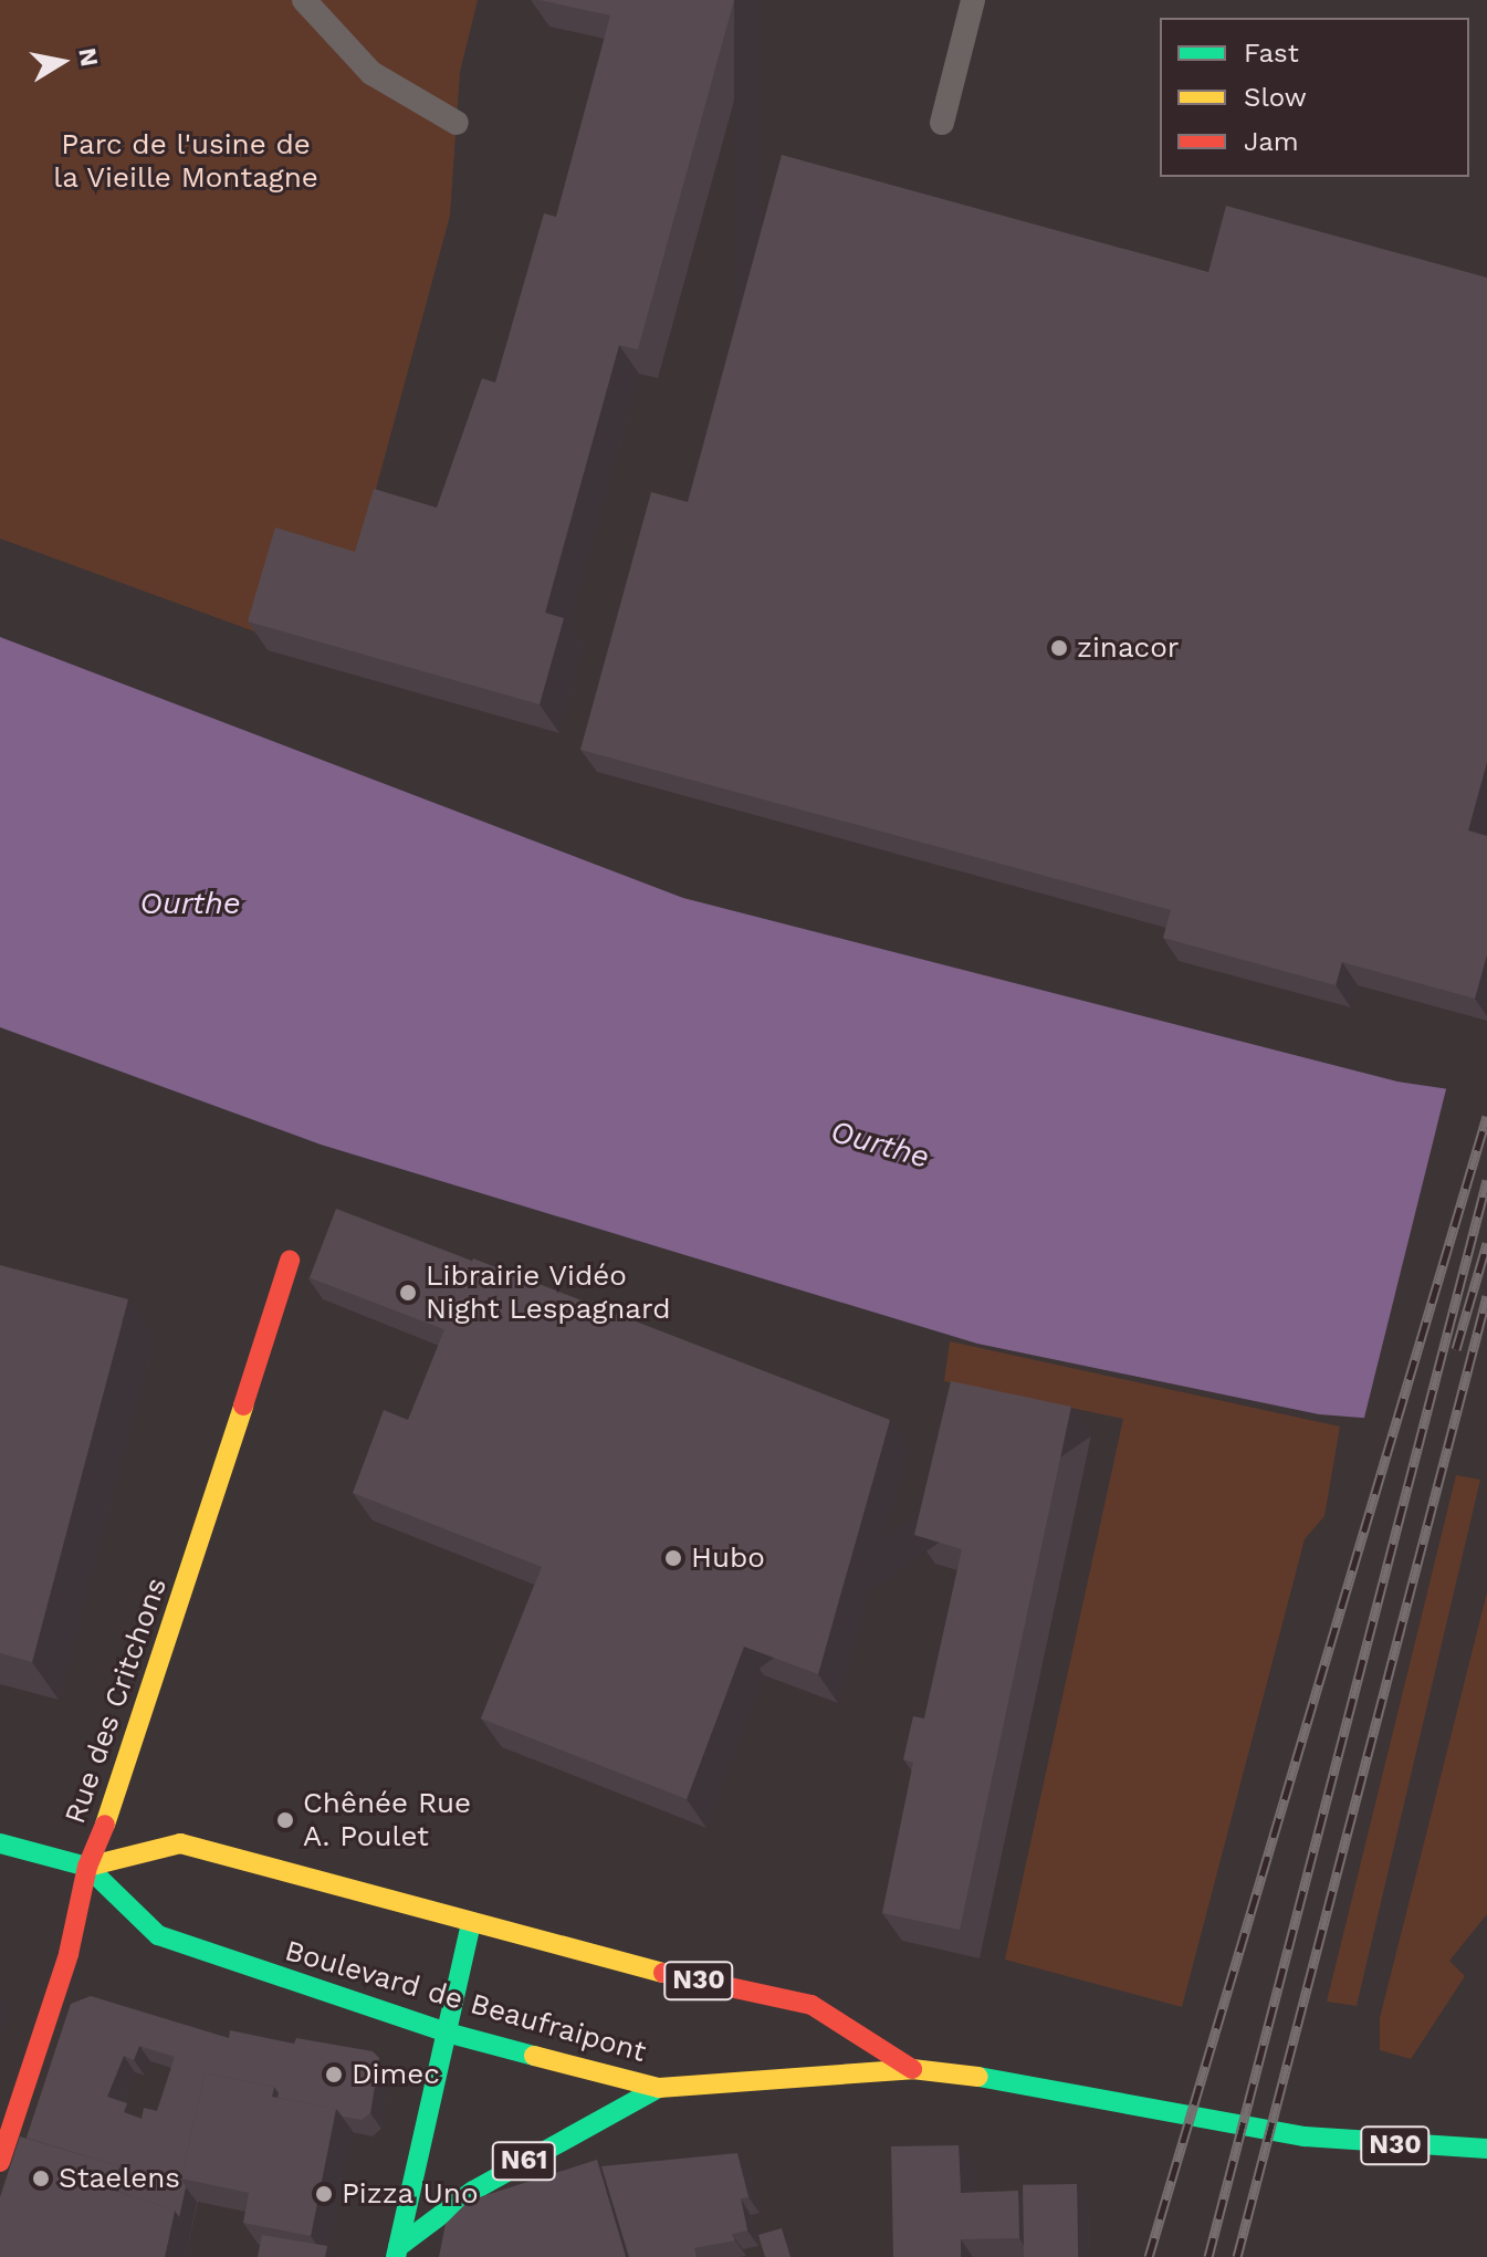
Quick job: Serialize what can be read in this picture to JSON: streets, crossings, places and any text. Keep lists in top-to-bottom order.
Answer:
{
  "streets": {
    "main road": [
      "Rue des Critchons",
      "N30",
      "Boulevard de Beaufraipont",
      "N61"
    ]
  },
  "crossings": [
    ["Rue des Critchons", "Boulevard de Beaufraipont"],
    ["Boulevard de Beaufraipont", "N61"]
  ],
  "water": ["Ourthe"],
  "parks": ["Parc de l'usine de la Vieille Montagne"],
  "places": [
    "zinacor",
    "Librairie Vidéo Night Lespagnard",
    "Hubo",
    "Chênée Rue A. Poulet",
    "Dimec",
    "Staelens",
    "Pizza Uno"
  ],
  "legend": ["Fast", "Slow", "Jam"],
  "north": "right"
}
